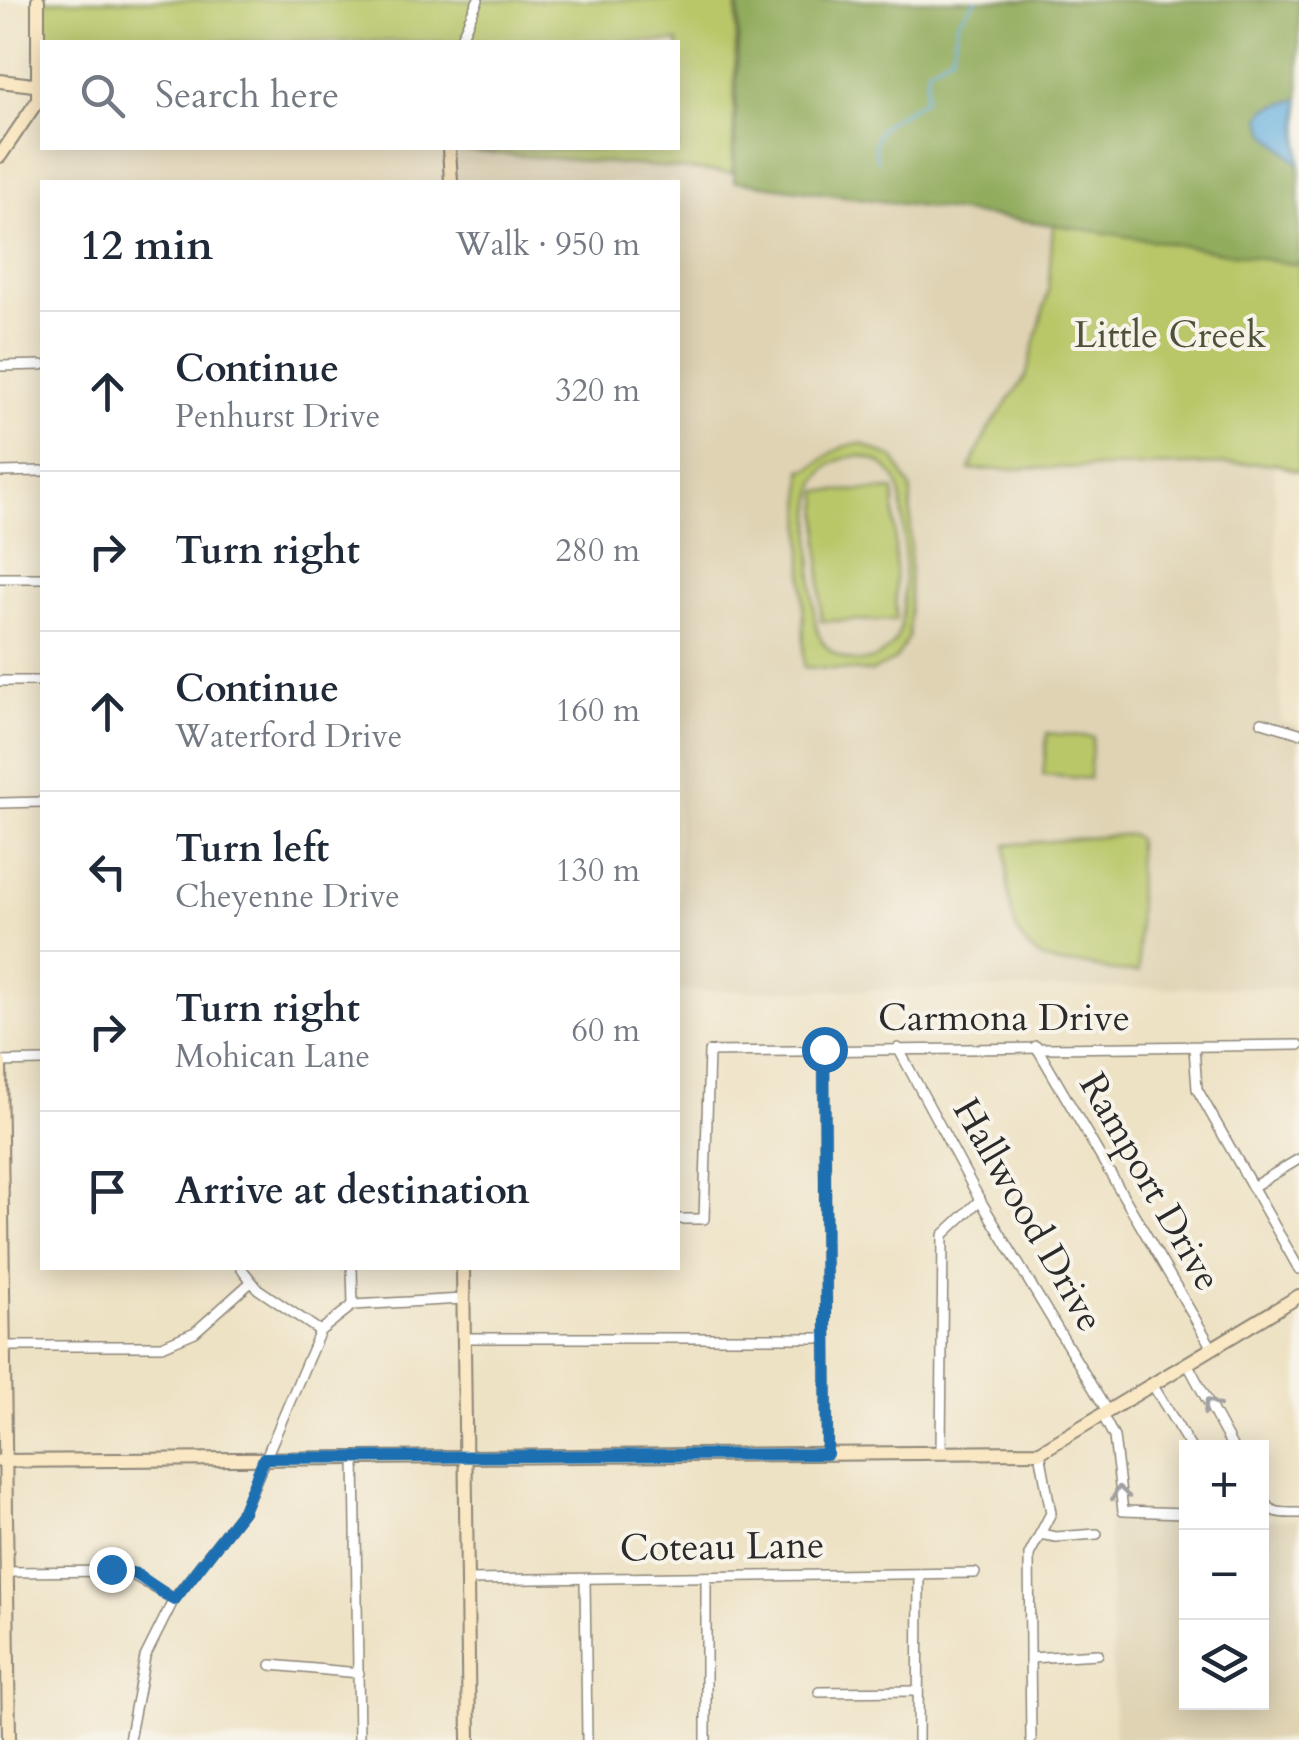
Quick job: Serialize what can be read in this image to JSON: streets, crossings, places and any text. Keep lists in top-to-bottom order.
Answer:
{
  "streets": {
    "street": [
      "Carmona Drive",
      "Ramport Drive",
      "Hallwood Drive",
      "Coteau Lane"
    ]
  },
  "crossings": [
    ["Carmona Drive", "Ramport Drive"],
    ["Carmona Drive", "Hallwood Drive"]
  ],
  "parks": ["Little Creek"],
  "page": {
    "search": "Search here",
    "heading": ["12 min", "Walk · 950 m"],
    "list": [
      ["Continue", "Penhurst Drive", "320 m"],
      ["Turn right", "280 m"],
      ["Continue", "Waterford Drive", "160 m"],
      ["Turn left", "Cheyenne Drive", "130 m"],
      ["Turn right", "Mohican Lane", "60 m"],
      "Arrive at destination"
    ],
    "map_buttons": ["+", "−"]
  }
}
